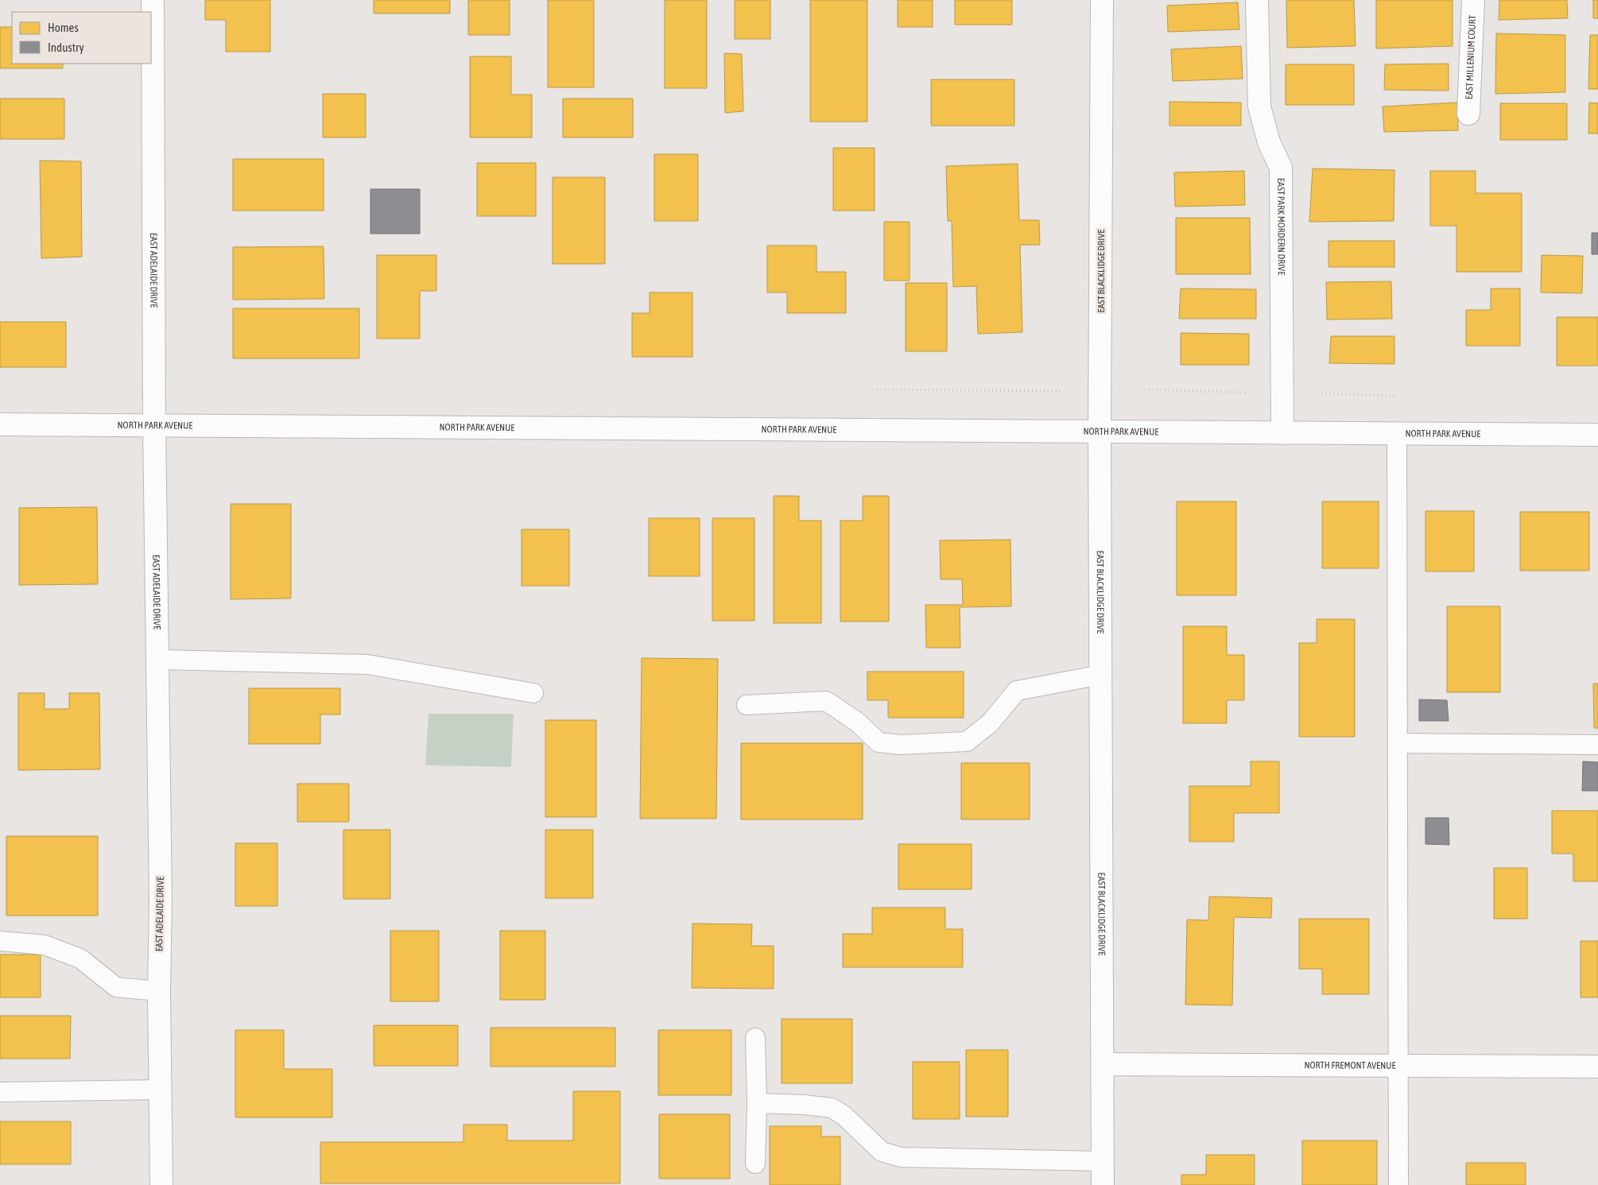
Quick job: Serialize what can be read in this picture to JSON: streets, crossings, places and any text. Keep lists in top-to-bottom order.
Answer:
{
  "streets": {
    "street": [
      "EAST MILLENIUM COURT",
      "EAST PARK MORDERN DRIVE",
      "EAST ADELAIDE DRIVE",
      "EAST BLACKLIDGE DRIVE",
      "NORTH PARK AVENUE",
      "NORTH FREMONT AVENUE"
    ]
  },
  "crossings": [
    ["EAST PARK MORDERN DRIVE", "NORTH PARK AVENUE"],
    ["EAST ADELAIDE DRIVE", "NORTH PARK AVENUE"],
    ["EAST BLACKLIDGE DRIVE", "NORTH PARK AVENUE"],
    ["EAST BLACKLIDGE DRIVE", "NORTH FREMONT AVENUE"]
  ],
  "legend": ["Homes", "Industry"]
}
